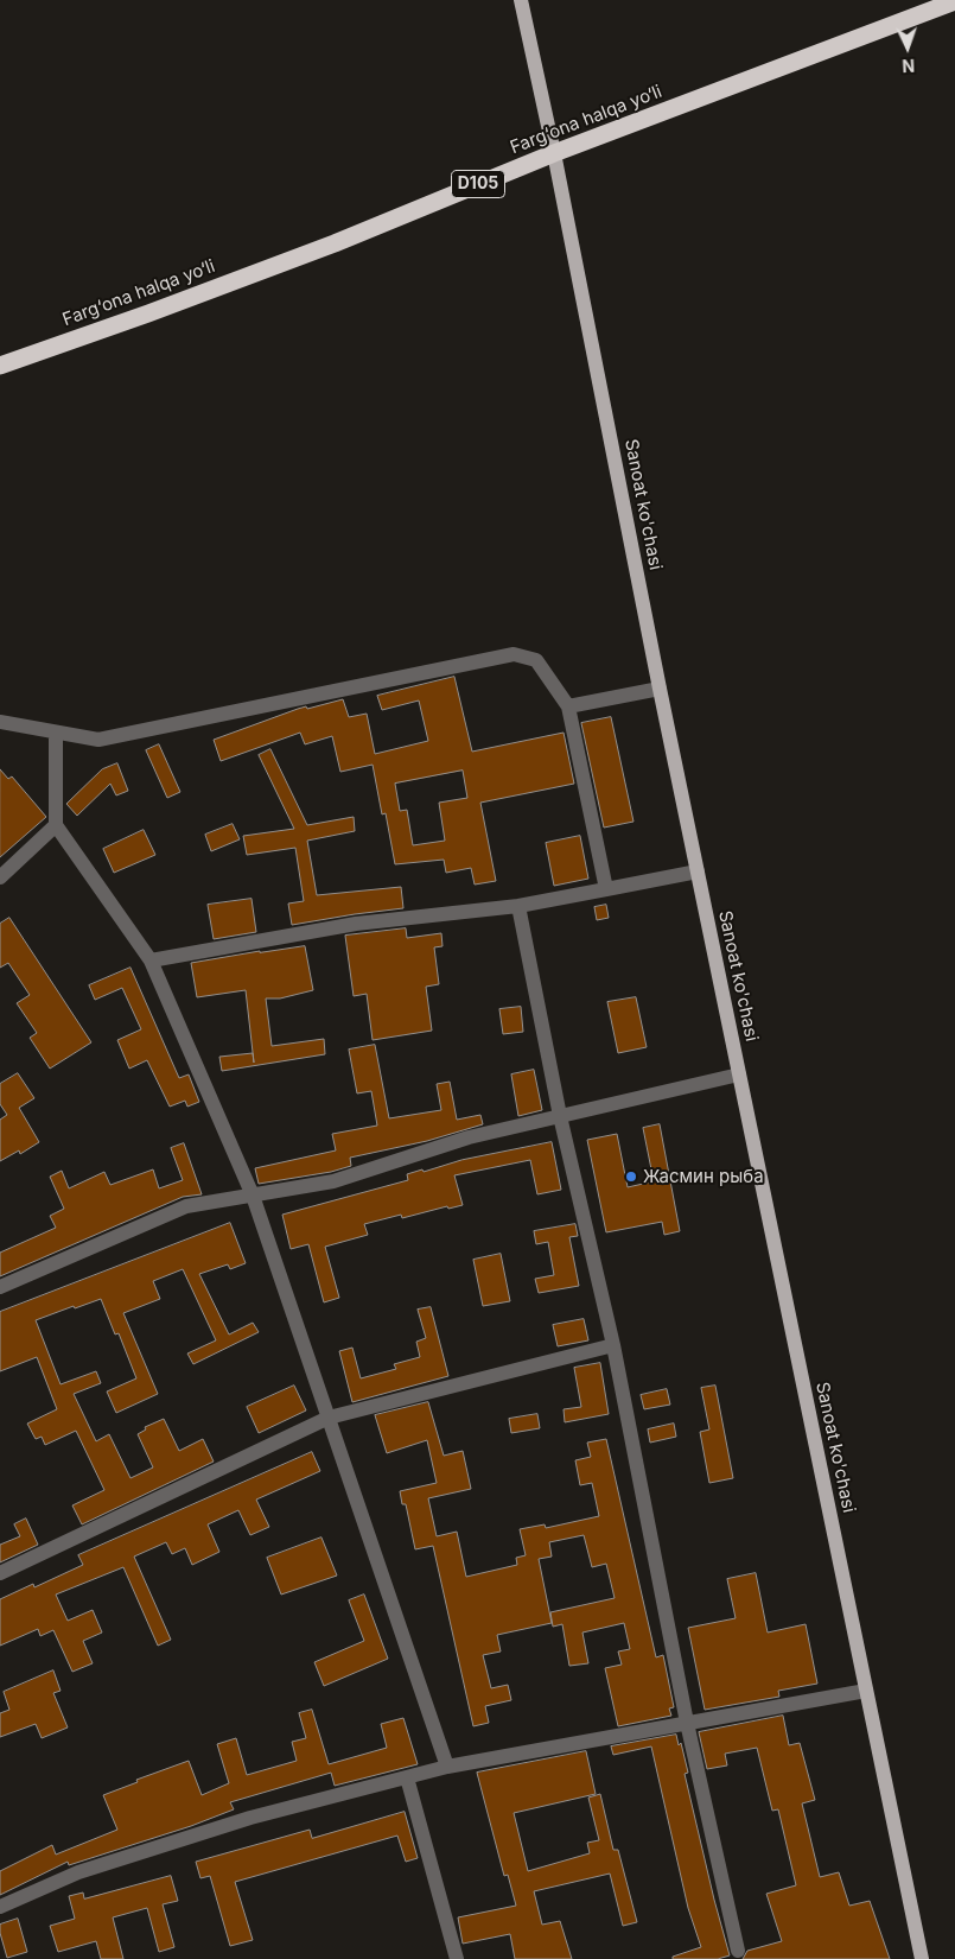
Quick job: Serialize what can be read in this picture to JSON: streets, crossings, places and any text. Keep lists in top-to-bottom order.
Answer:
{
  "streets": {
    "highway": ["Farg‘ona halqa yo‘li", "D105"],
    "main road": ["Sanoat ko'chasi"]
  },
  "crossings": [
    ["Farg‘ona halqa yo‘li", "Sanoat ko'chasi"]
  ],
  "places": ["Жасмин рыба"],
  "north": "bottom"
}
